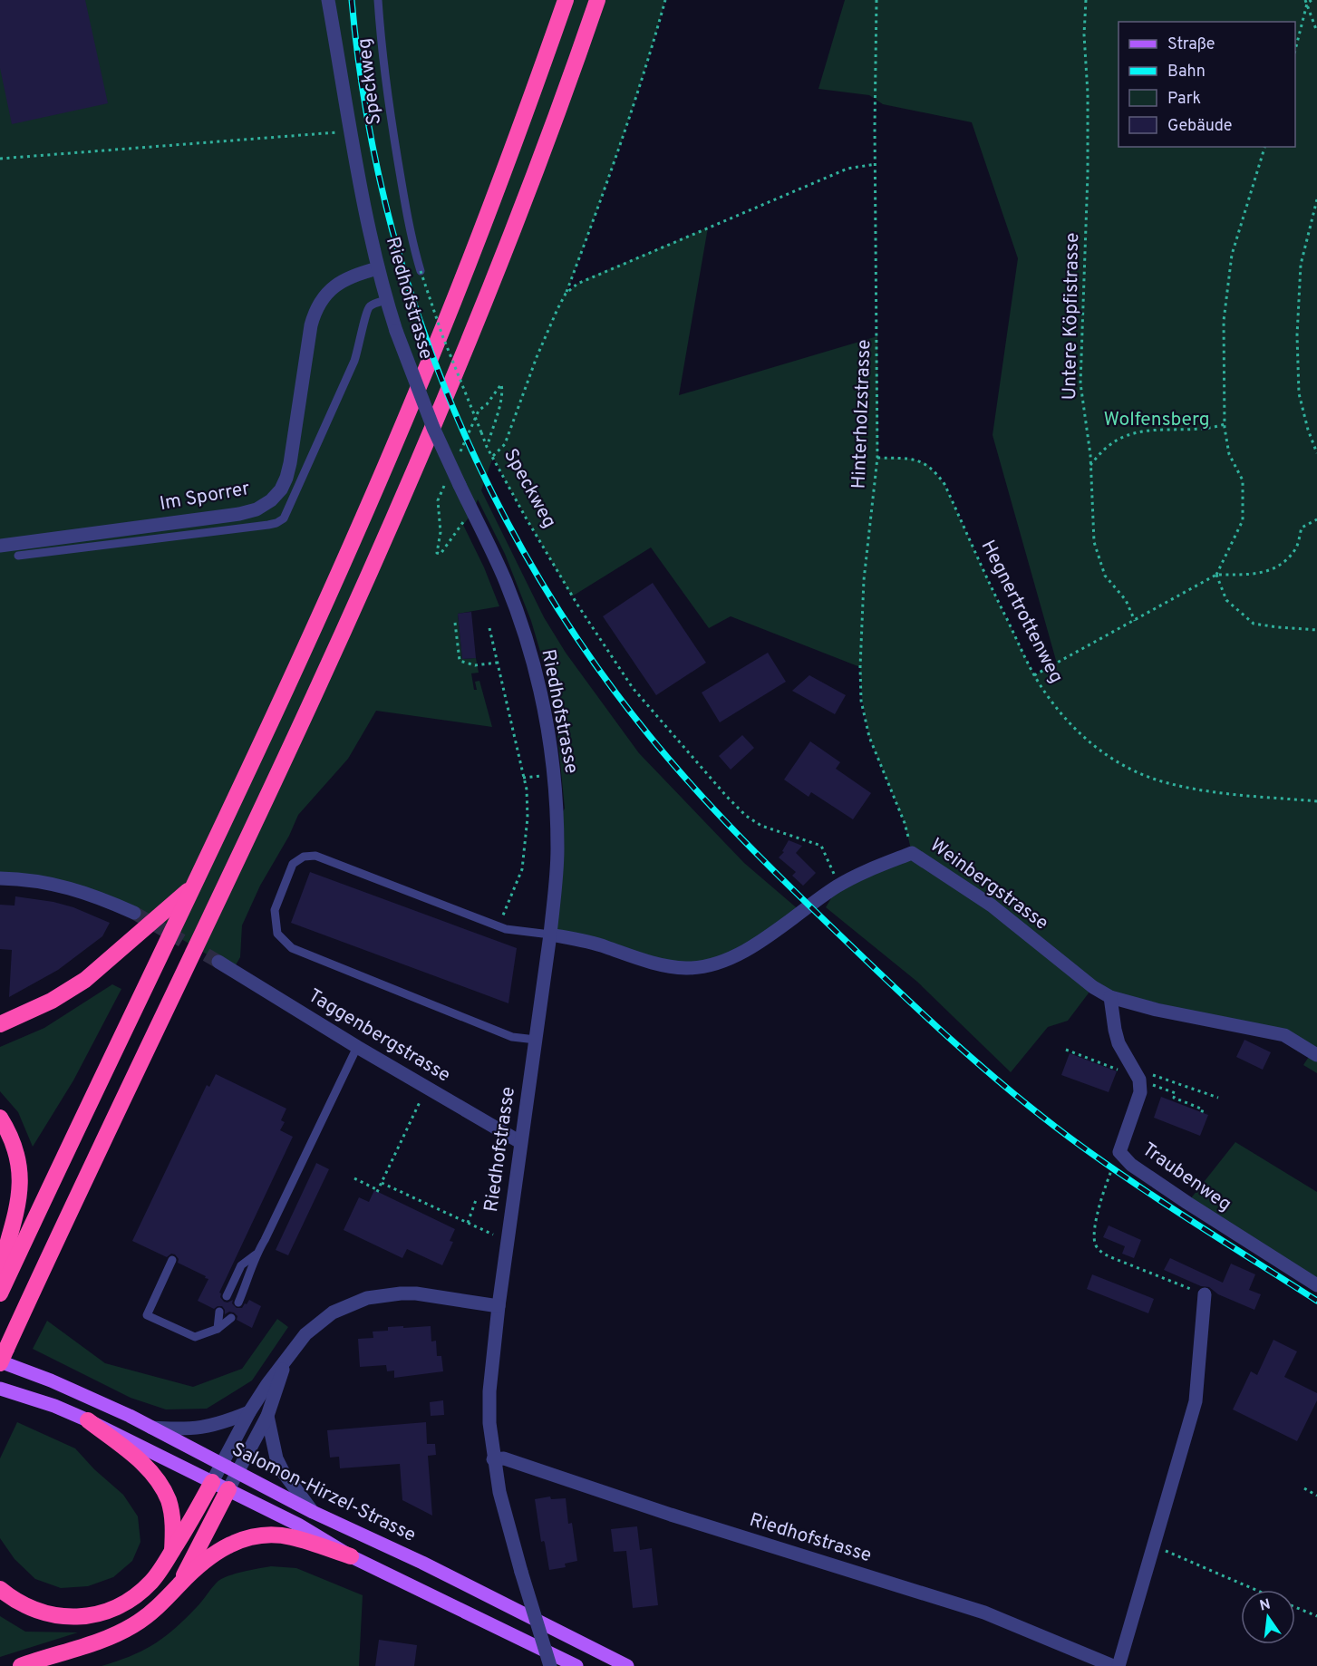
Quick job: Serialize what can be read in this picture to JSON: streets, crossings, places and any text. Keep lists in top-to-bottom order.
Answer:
{
  "streets": {
    "main road": ["Salomon-Hirzel-Strasse"],
    "street": [
      "Riedhofstrasse",
      "Im Sporrer",
      "Weinbergstrasse",
      "Taggenbergstrasse",
      "Traubenweg"
    ],
    "lane": ["Speckweg"],
    "path": ["Untere Köpfistrasse", "Hinterholzstrasse", "Hegnertrottenweg"]
  },
  "crossings": [
    ["Speckweg", "Weinbergstrasse"],
    ["Riedhofstrasse", "Im Sporrer"],
    ["Riedhofstrasse", "Weinbergstrasse"],
    ["Riedhofstrasse", "Taggenbergstrasse"],
    ["Hinterholzstrasse", "Hegnertrottenweg"],
    ["Hinterholzstrasse", "Weinbergstrasse"]
  ],
  "parks": ["Wolfensberg"],
  "legend": [
    "Straße",
    "Bahn",
    "Park",
    "Gebäude"
  ],
  "north": "top"
}
